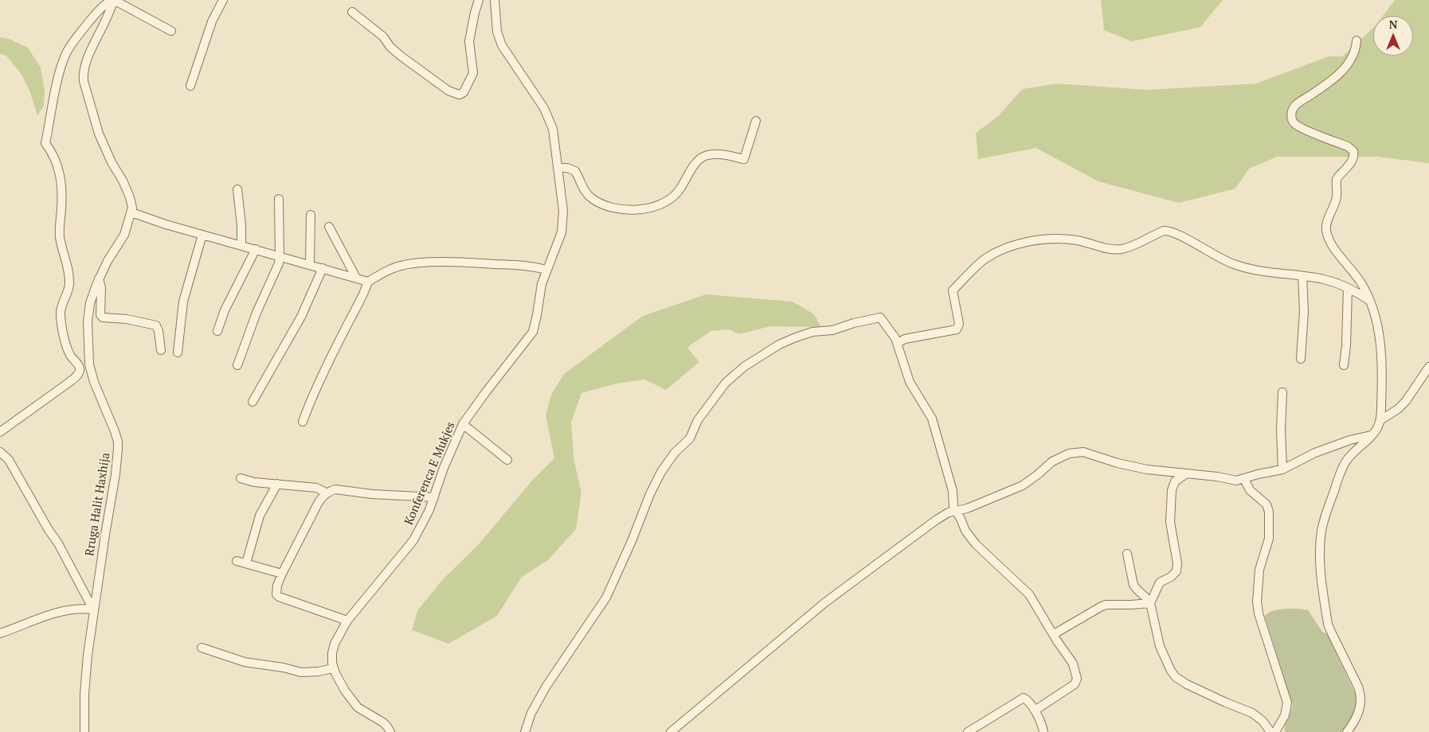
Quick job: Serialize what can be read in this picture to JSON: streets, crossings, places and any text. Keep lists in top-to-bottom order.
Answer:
{
  "streets": {
    "street": ["Konferenca E Mukjes", "Rruga Halit Haxhija"]
  },
  "north": "top"
}
